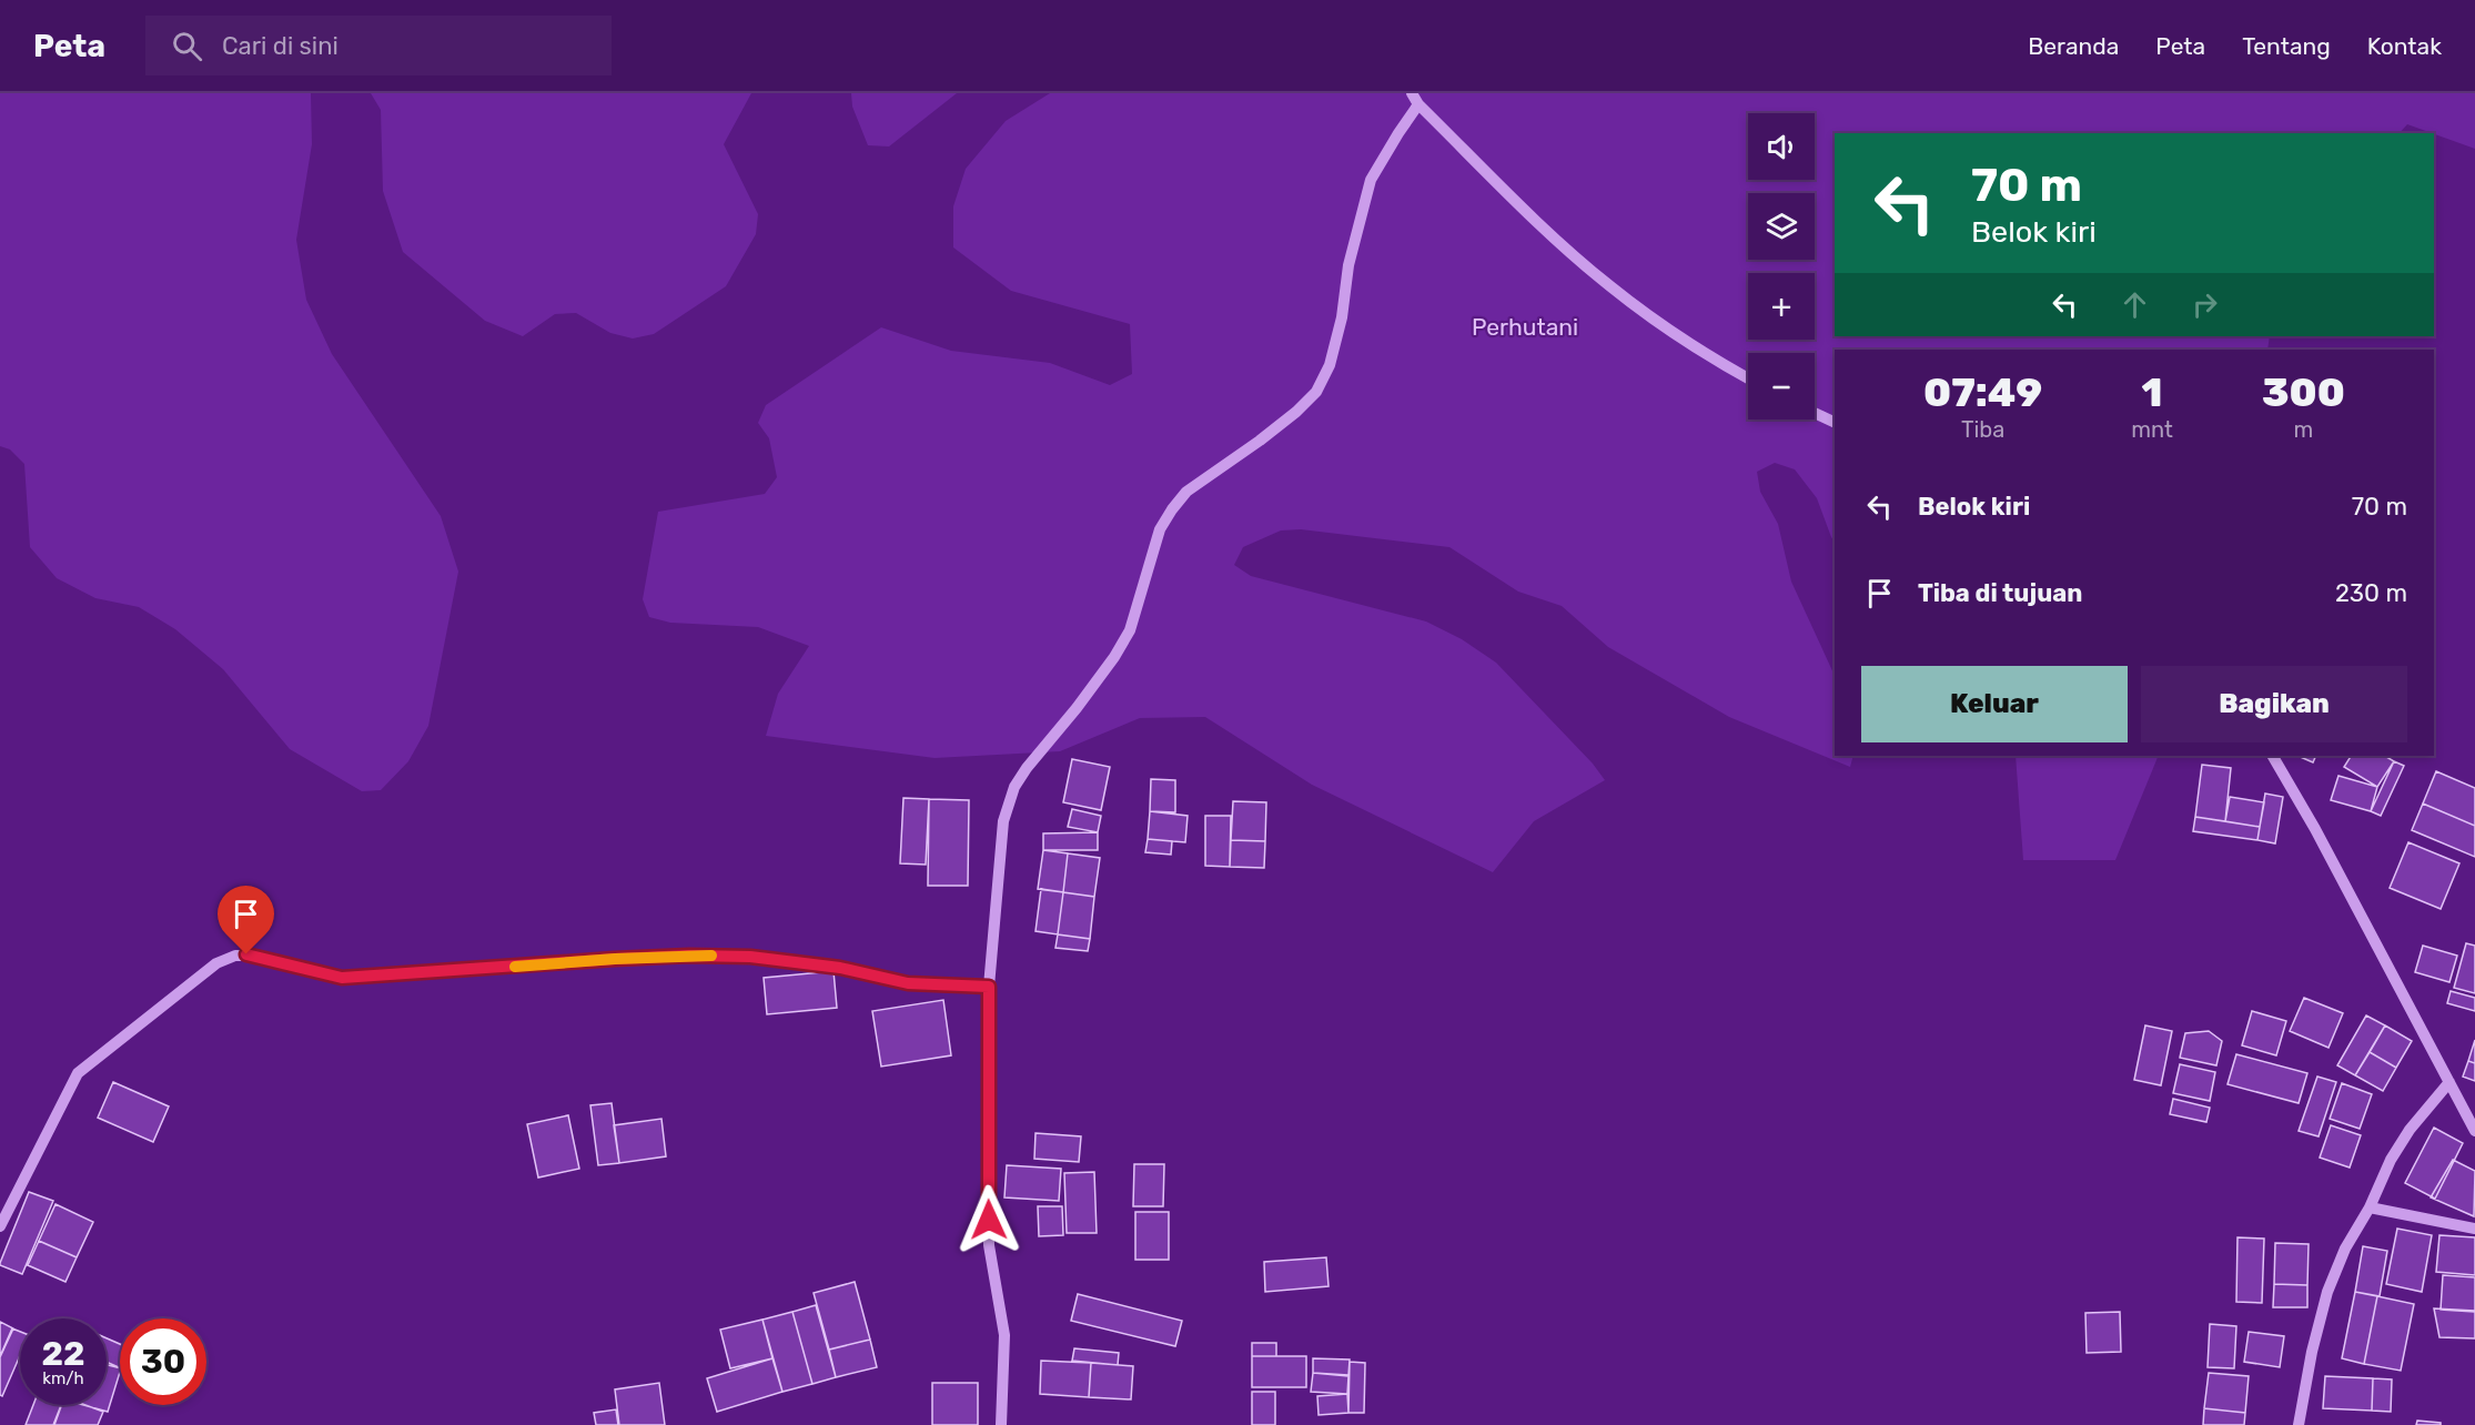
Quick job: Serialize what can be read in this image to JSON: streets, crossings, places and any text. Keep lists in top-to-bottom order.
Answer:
{
  "parks": ["Perhutani"],
  "page": {
    "header": "Peta",
    "search": "Cari di sini",
    "nav": [
      "Beranda",
      "Peta",
      "Tentang",
      "Kontak"
    ],
    "map_buttons": ["+", "−"],
    "turn": ["70 m", "Belok kiri"],
    "eta": [
      "07:49",
      "Tiba",
      "1",
      "mnt",
      "300",
      "m"
    ],
    "list": [
      {
        "name": "Belok kiri",
        "value": "70 m"
      },
      {
        "name": "Tiba di tujuan",
        "value": "230 m"
      }
    ],
    "buttons": ["Keluar", "Bagikan"],
    "speed": "22 km/h",
    "limit": "30"
  }
}
